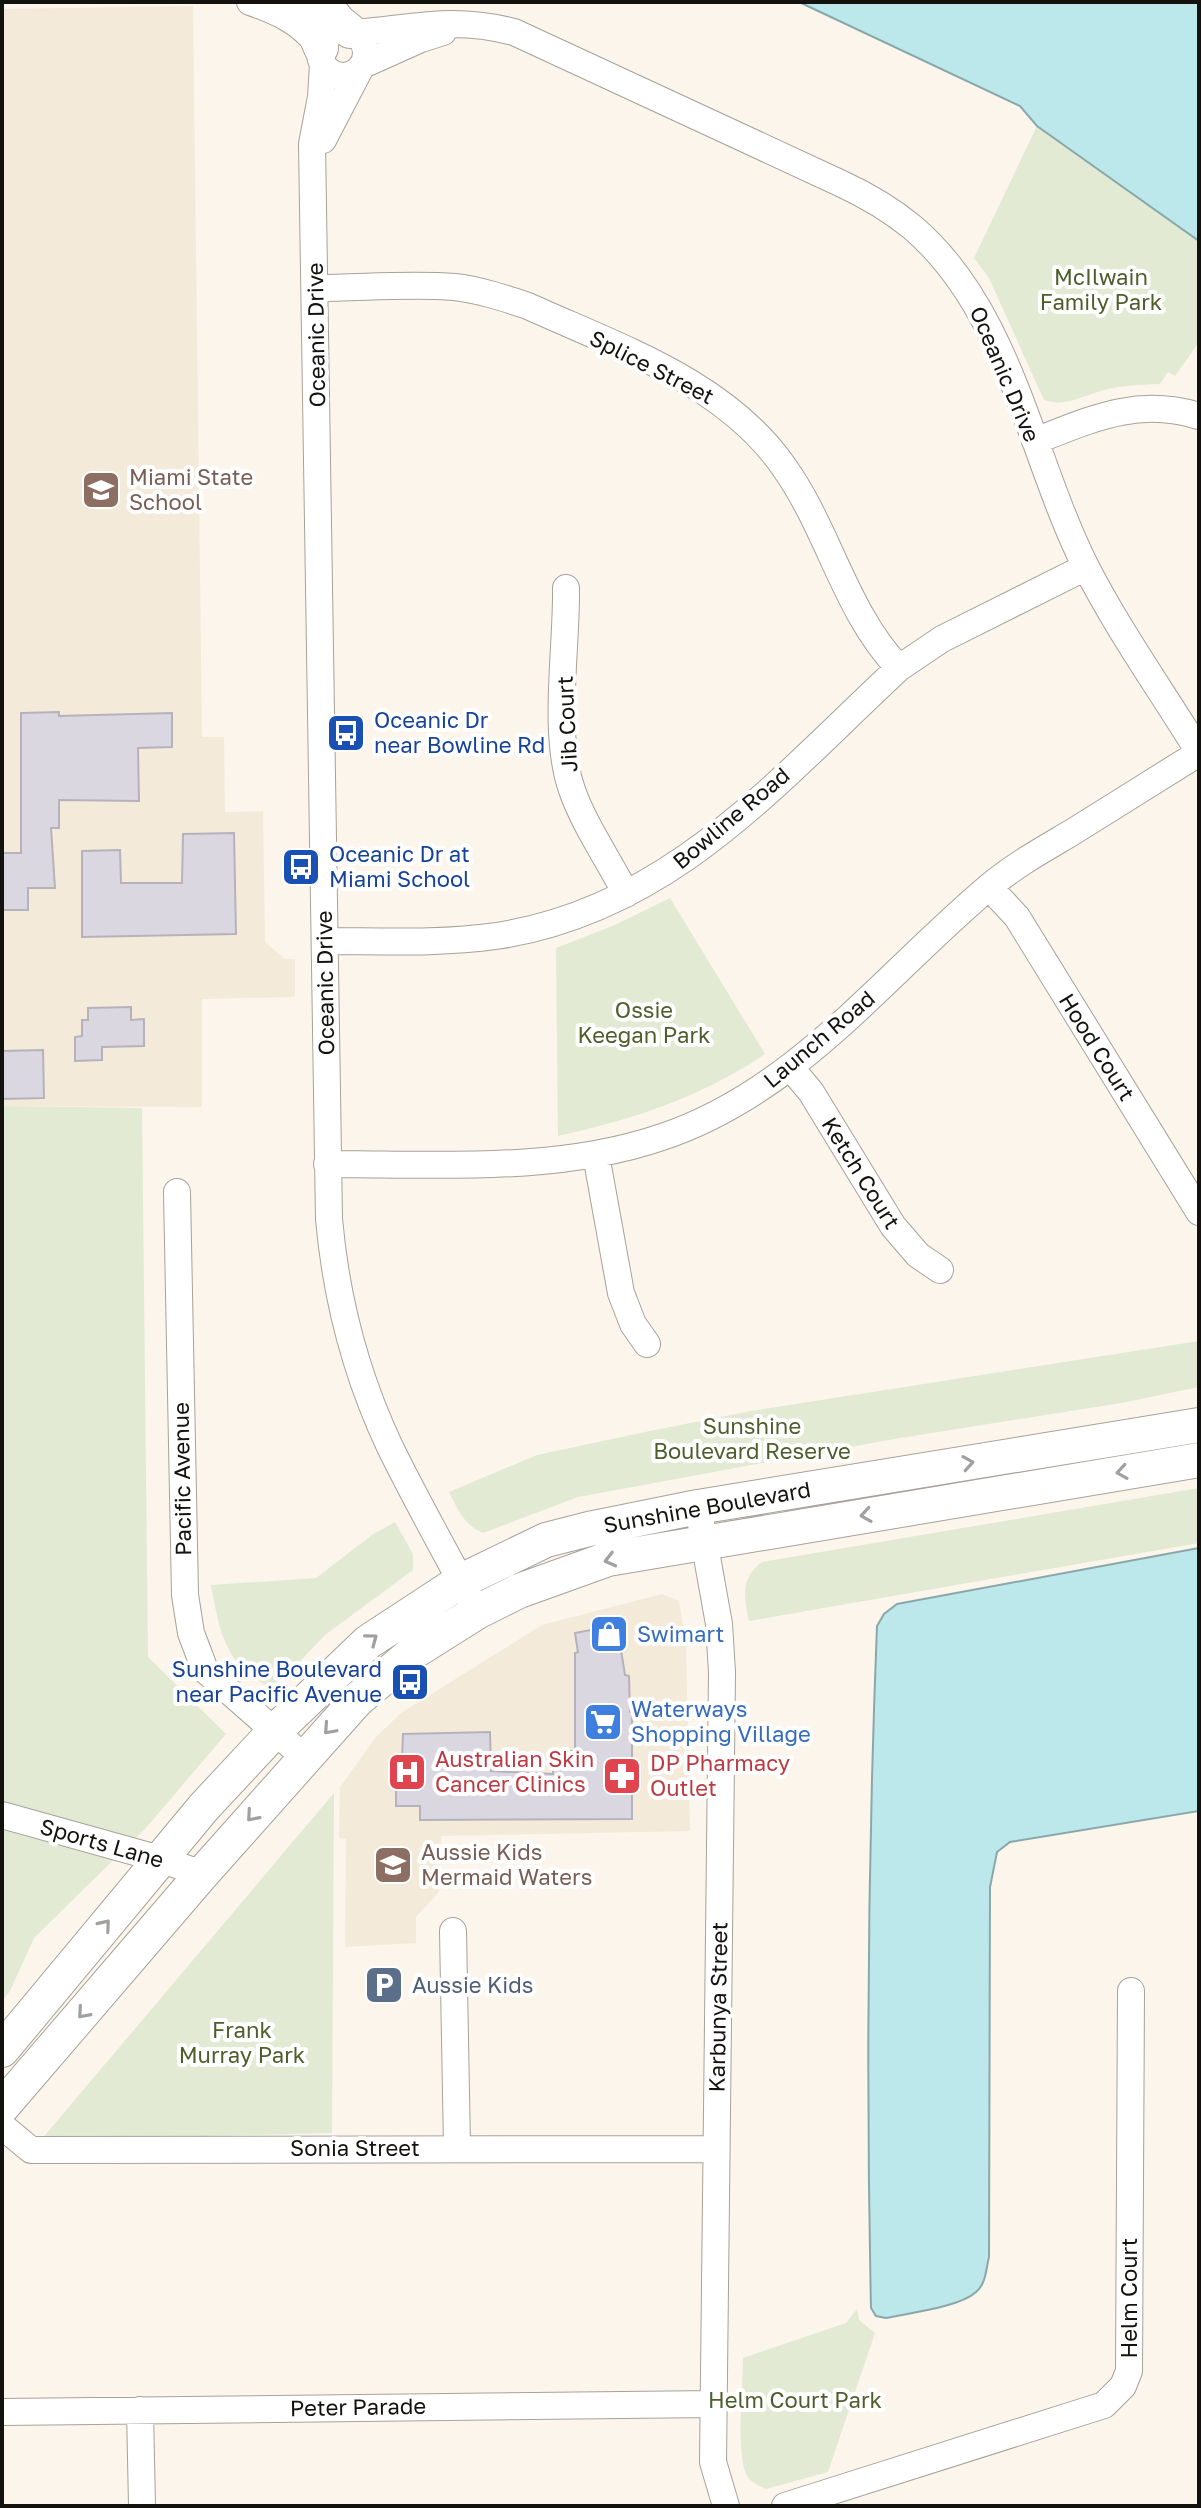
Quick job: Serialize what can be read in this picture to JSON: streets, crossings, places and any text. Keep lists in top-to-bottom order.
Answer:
{
  "streets": {
    "main road": ["Sunshine Boulevard"],
    "street": [
      "Oceanic Drive",
      "Splice Street",
      "Jib Court",
      "Bowline Road",
      "Launch Road",
      "Hood Court",
      "Ketch Court",
      "Pacific Avenue",
      "Sports Lane",
      "Karbunya Street",
      "Sonia Street",
      "Helm Court",
      "Peter Parade"
    ]
  },
  "crossings": [
    ["Oceanic Drive", "Splice Street"],
    ["Oceanic Drive", "Bowline Road"],
    ["Oceanic Drive", "Launch Road"],
    ["Oceanic Drive", "Sunshine Boulevard"],
    ["Splice Street", "Bowline Road"],
    ["Jib Court", "Bowline Road"],
    ["Launch Road", "Hood Court"],
    ["Launch Road", "Ketch Court"],
    ["Pacific Avenue", "Sunshine Boulevard"],
    ["Sunshine Boulevard", "Karbunya Street"],
    ["Karbunya Street", "Sonia Street"],
    ["Karbunya Street", "Peter Parade"]
  ],
  "parks": [
    "McIlwain Family Park",
    "Ossie Keegan Park",
    "Sunshine Boulevard Reserve",
    "Frank Murray Park",
    "Helm Court Park"
  ],
  "places": {
    "school or university": ["Miami State School", "Aussie Kids Mermaid Waters"],
    "bus stop": ["Oceanic Dr near Bowline Rd", "Oceanic Dr at Miami School", "Sunshine Boulevard near Pacific Avenue"],
    "shop": ["Swimart"],
    "supermarket": ["Waterways Shopping Village"],
    "hospital": ["Australian Skin Cancer Clinics"],
    "pharmacy": ["DP Pharmacy Outlet"],
    "parking": ["Aussie Kids"]
  }
}
